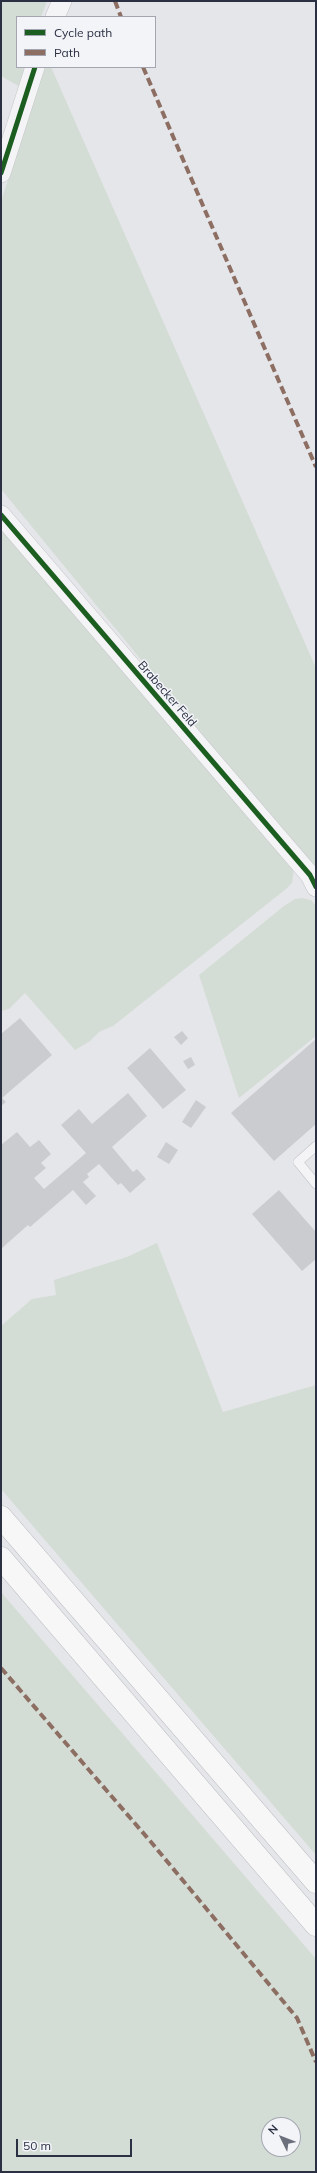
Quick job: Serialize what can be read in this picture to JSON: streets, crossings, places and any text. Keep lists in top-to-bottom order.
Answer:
{
  "streets": {
    "street": ["Brabecker Feld"]
  },
  "legend": ["Cycle path", "Path"],
  "scale_bar": "50 m",
  "north": "top left"
}
